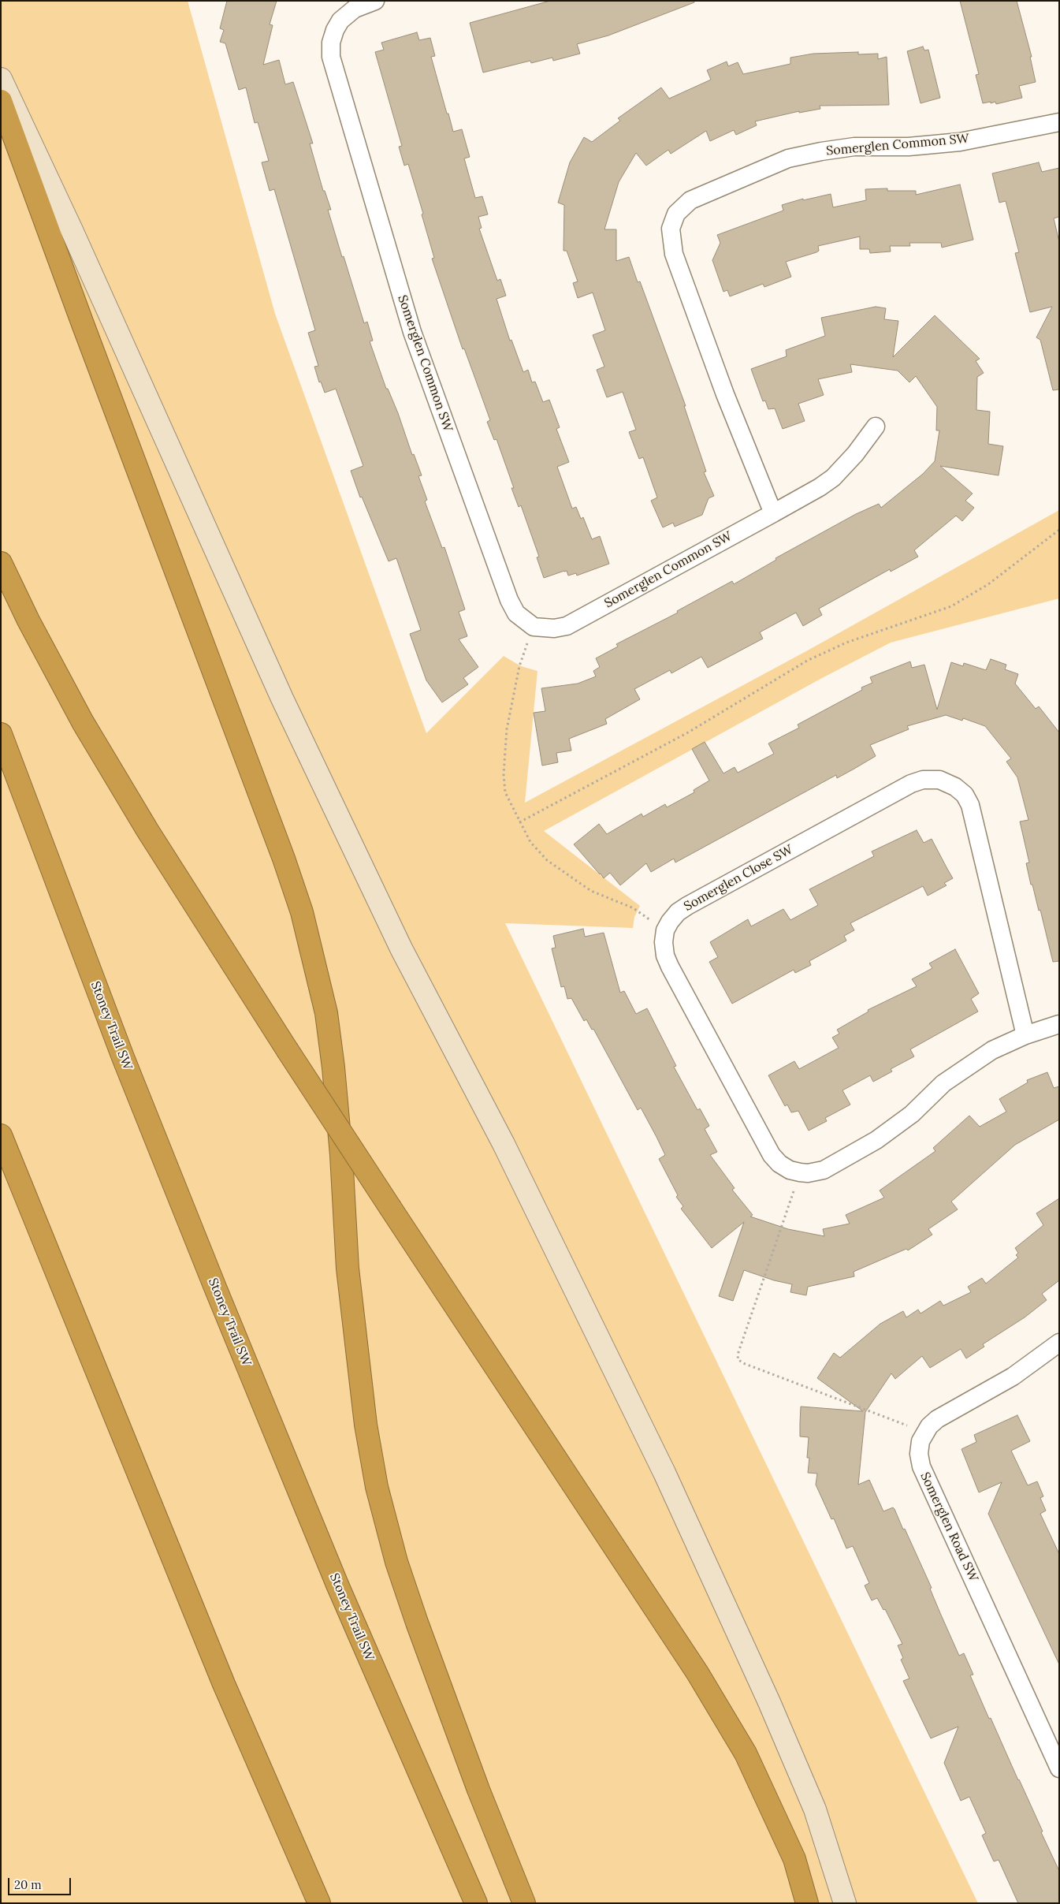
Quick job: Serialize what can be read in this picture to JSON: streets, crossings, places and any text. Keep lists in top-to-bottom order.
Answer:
{
  "streets": {
    "highway": ["Stoney Trail SW"],
    "street": ["Somerglen Common SW", "Somerglen Close SW", "Somerglen Road SW"]
  },
  "scale_bar": "20 m"
}
